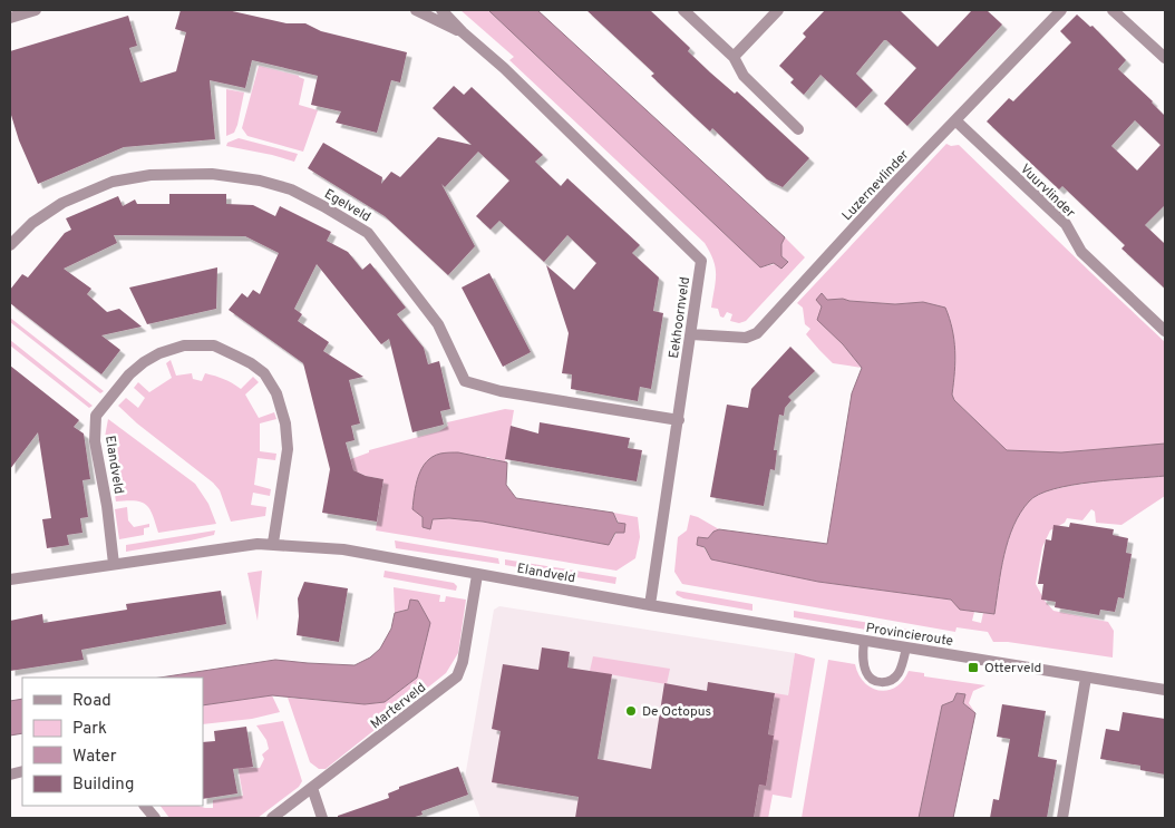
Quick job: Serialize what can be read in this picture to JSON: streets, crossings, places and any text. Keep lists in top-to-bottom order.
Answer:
{
  "streets": {
    "street": [
      "Luzernevlinder",
      "Vuurvlinder",
      "Egelveld",
      "Eekhoornveld",
      "Elandveld",
      "Provincieroute",
      "Marterveld"
    ]
  },
  "crossings": [
    ["Luzernevlinder", "Vuurvlinder"],
    ["Luzernevlinder", "Eekhoornveld"],
    ["Egelveld", "Eekhoornveld"],
    ["Eekhoornveld", "Elandveld"],
    ["Eekhoornveld", "Provincieroute"],
    ["Elandveld", "Provincieroute"],
    ["Elandveld", "Marterveld"]
  ],
  "places": {
    "transit": ["Otterveld"],
    "other": ["De Octopus"]
  },
  "legend": [
    "Road",
    "Park",
    "Water",
    "Building"
  ]
}
